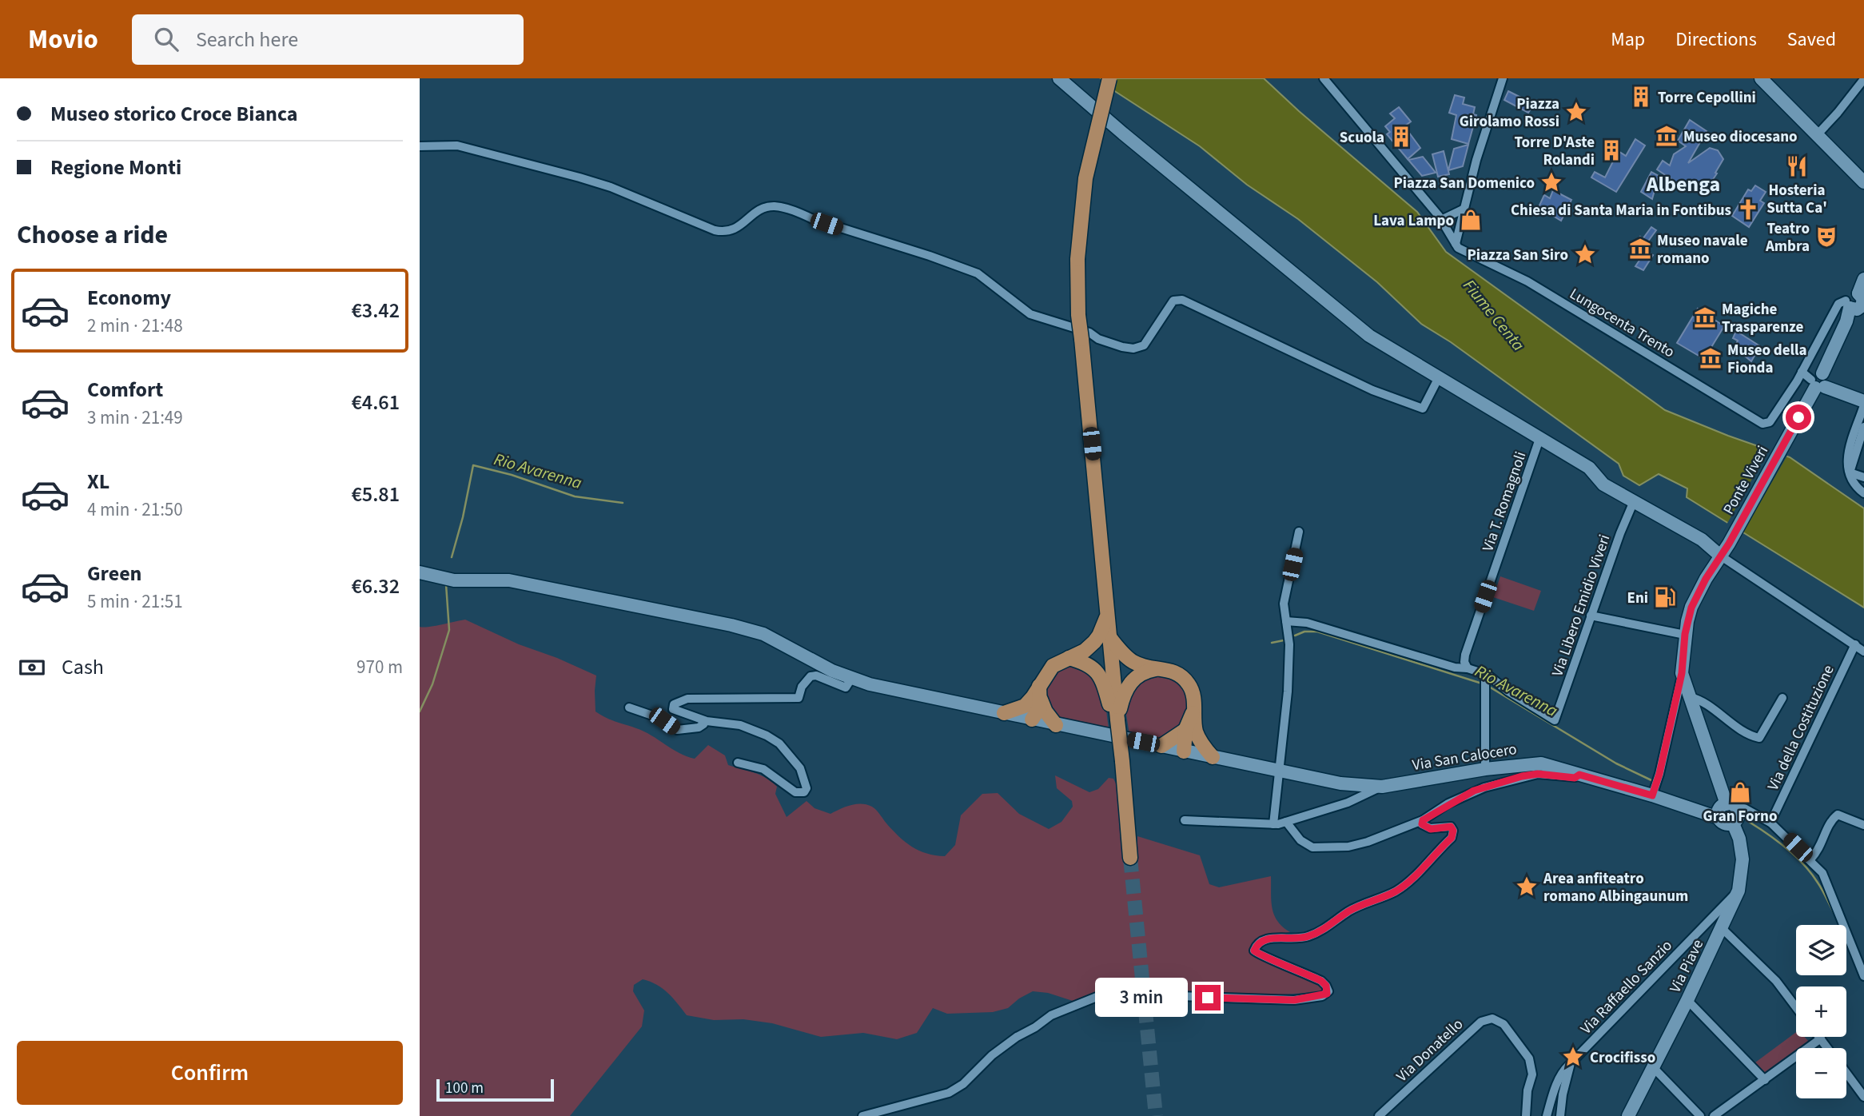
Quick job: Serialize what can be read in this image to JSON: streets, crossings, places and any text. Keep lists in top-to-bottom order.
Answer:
{
  "streets": {
    "main road": ["Ponte Viveri", "Via San Calocero", "Via Piave"],
    "street": [
      "Lungocenta Trento",
      "Via T. Romagnoli",
      "Via Libero Emidio Viveri",
      "Via della Costituzione",
      "Via Raffaello Sanzio",
      "Via Donatello"
    ]
  },
  "crossings": [
    ["Lungocenta Trento", "Ponte Viveri"],
    ["Via T. Romagnoli", "Via Libero Emidio Viveri"],
    ["Via San Calocero", "Via Piave"],
    ["Via Piave", "Via Raffaello Sanzio"]
  ],
  "districts": ["Albenga"],
  "water": ["Fiume Centa", "Rio Avarenna"],
  "places": {
    "building": ["Torre Cepollini", "Scuola", "Torre D'Aste Rolandi"],
    "place": [
      "Piazza Girolamo Rossi",
      "Piazza San Domenico",
      "Piazza San Siro",
      "Area anfiteatro romano Albingaunum",
      "Crocifisso"
    ],
    "museum": [
      "Museo diocesano",
      "Museo navale romano",
      "Magiche Trasparenze",
      "Museo della Fionda"
    ],
    "restaurant": ["Hosteria Sutta Ca'"],
    "church": ["Chiesa di Santa Maria in Fontibus"],
    "shop": ["Lava Lampo", "Gran Forno"],
    "theatre": ["Teatro Ambra"],
    "fuel station": ["Eni"]
  },
  "scale_bar": "100 m",
  "page": {
    "header": "Movio",
    "search": "Search here",
    "nav": ["Map", "Directions", "Saved"],
    "banner": ["Museo storico Croce Bianca", "Regione Monti"],
    "heading": "Choose a ride",
    "list": [
      {
        "name": "Economy",
        "note": "2 min · 21:48",
        "value": "€3.42"
      },
      {
        "name": "Comfort",
        "note": "3 min · 21:49",
        "value": "€4.61"
      },
      {
        "name": "XL",
        "note": "4 min · 21:50",
        "value": "€5.81"
      },
      {
        "name": "Green",
        "note": "5 min · 21:51",
        "value": "€6.32"
      }
    ],
    "pay": ["Cash", "970 m"],
    "map_buttons": ["+", "−"],
    "bubble": "3 min",
    "buttons": "Confirm",
    "scale": "100 m"
  }
}
